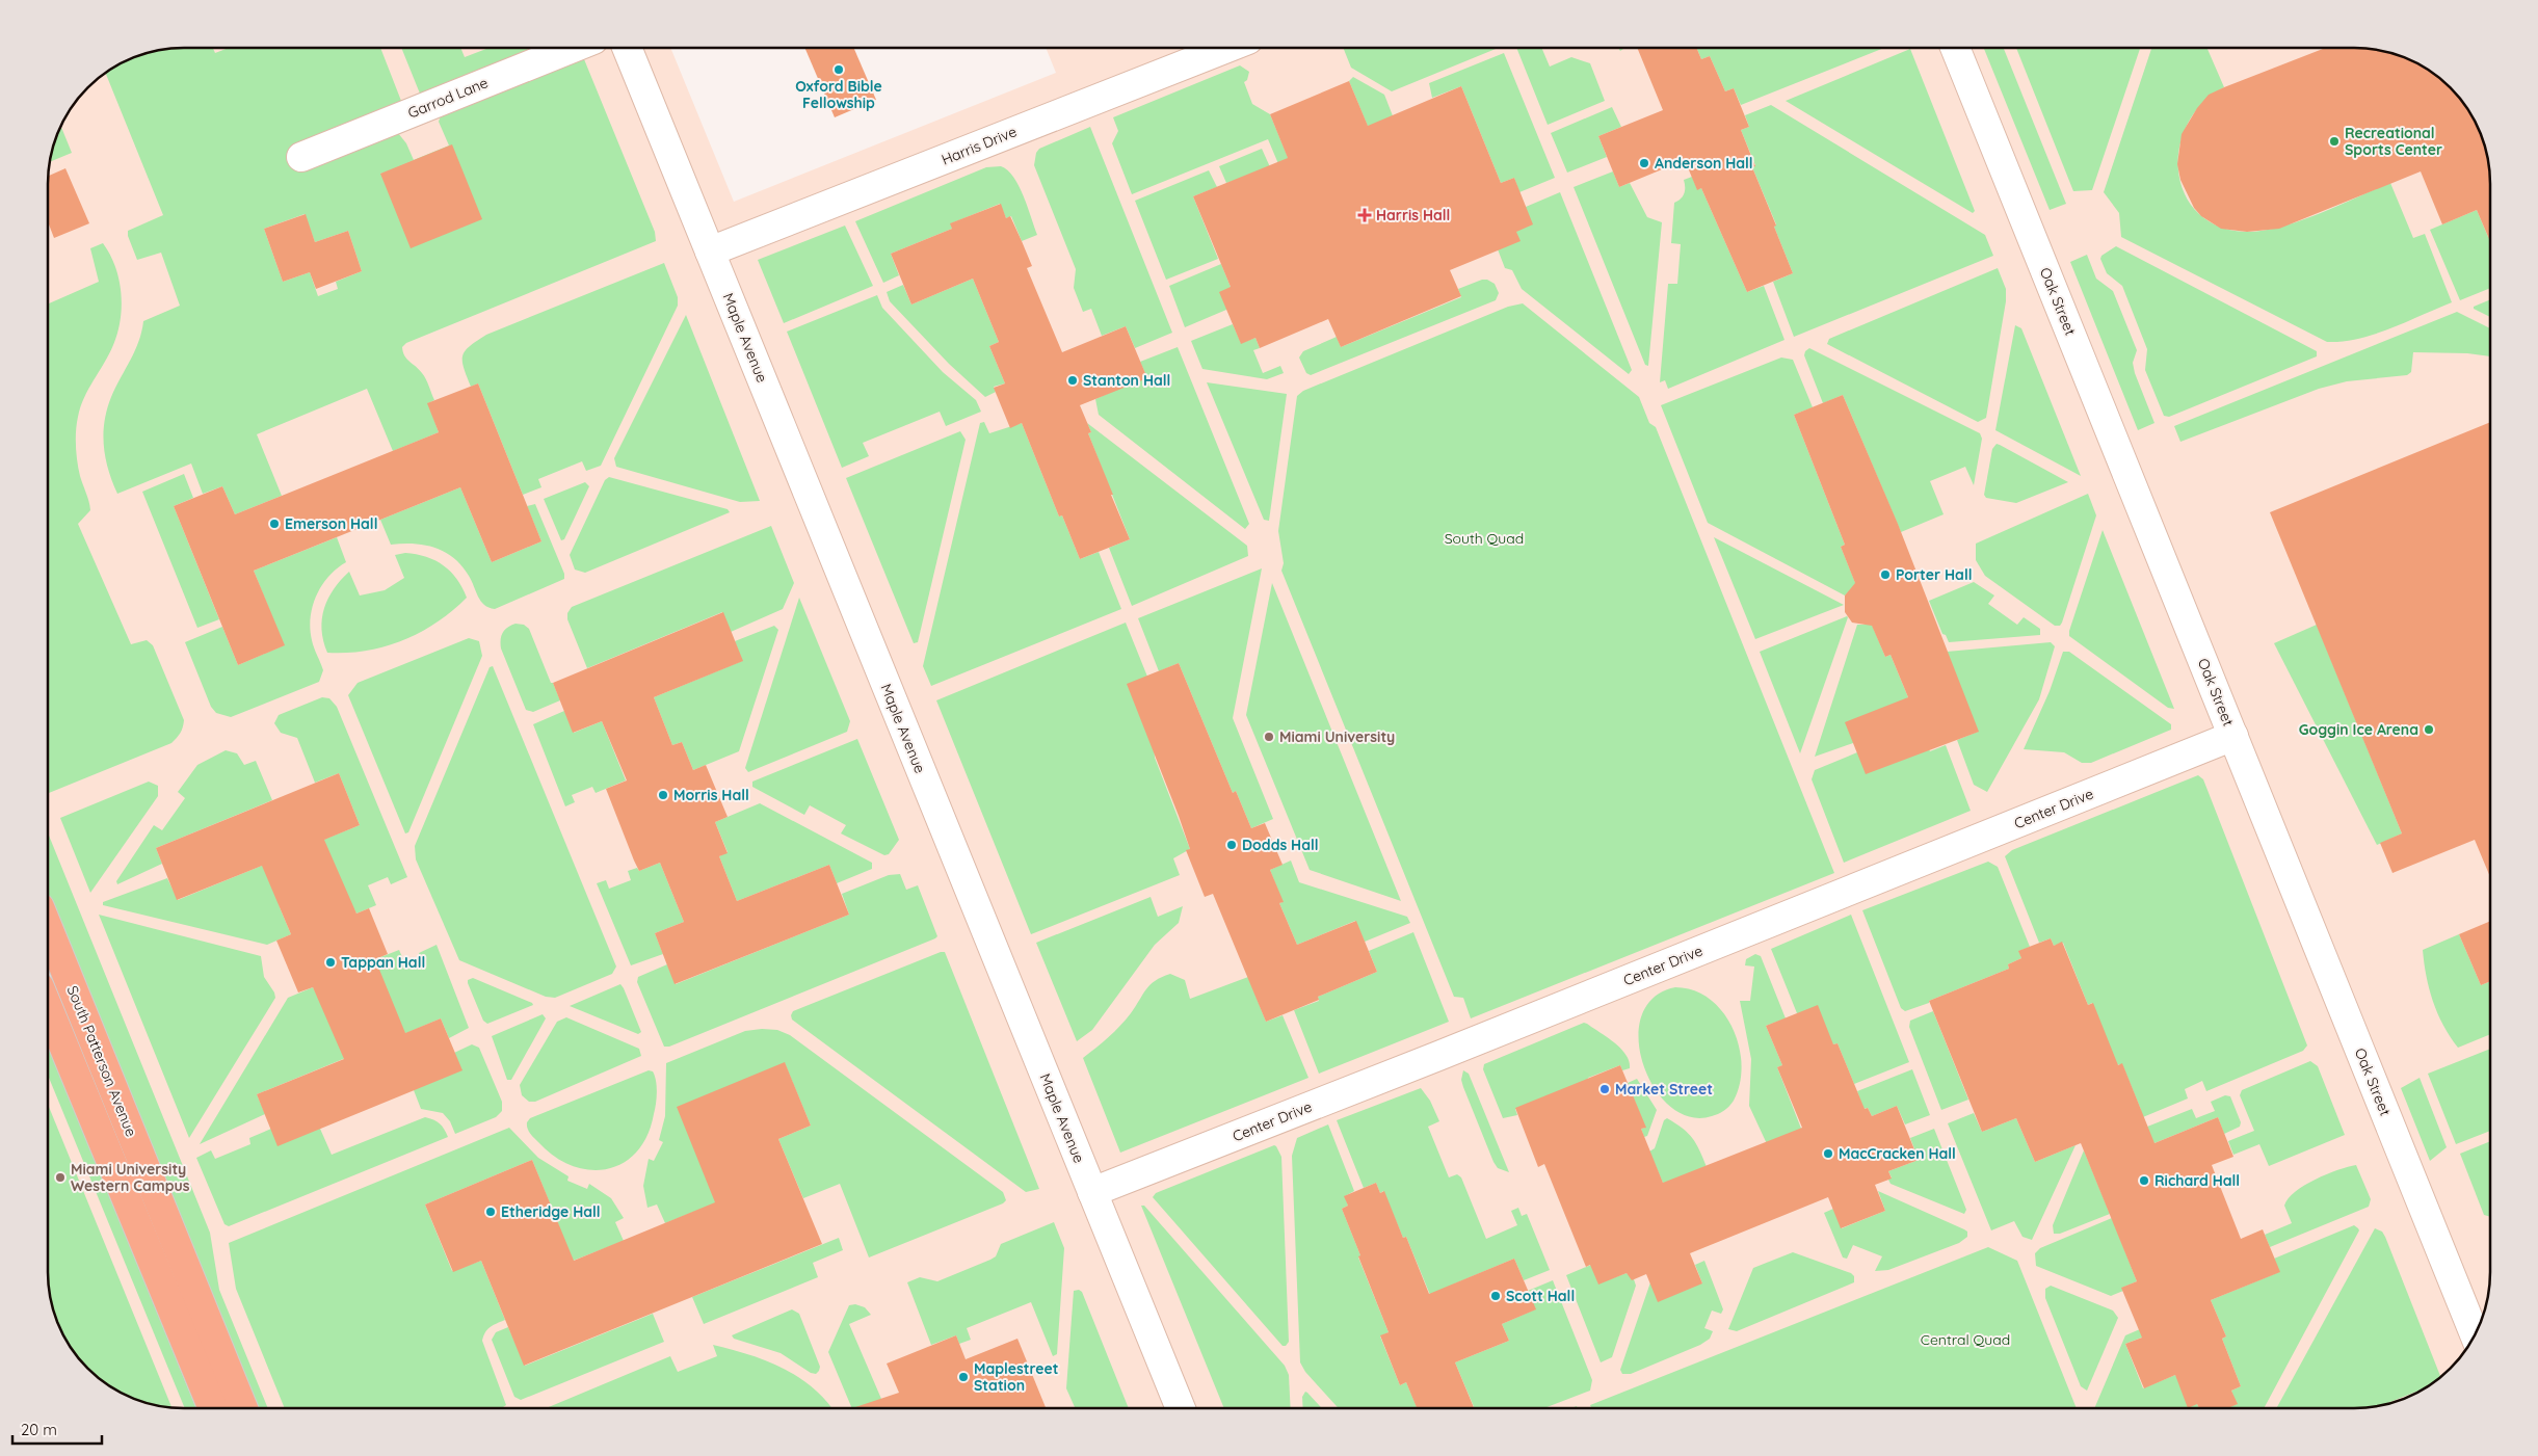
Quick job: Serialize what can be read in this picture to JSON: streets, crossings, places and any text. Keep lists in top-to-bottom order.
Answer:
{
  "streets": {
    "highway": ["South Patterson Avenue"],
    "street": [
      "Garrod Lane",
      "Harris Drive",
      "Oak Street",
      "Maple Avenue",
      "Center Drive"
    ]
  },
  "crossings": [
    ["Harris Drive", "Maple Avenue"],
    ["Oak Street", "Center Drive"],
    ["Maple Avenue", "Center Drive"]
  ],
  "parks": ["South Quad", "Central Quad"],
  "places": {
    "other": [
      "Oxford Bible Fellowship",
      "Recreational Sports Center",
      "Anderson Hall",
      "Stanton Hall",
      "Emerson Hall",
      "Porter Hall",
      "Goggin Ice Arena",
      "Miami University",
      "Morris Hall",
      "Dodds Hall",
      "Tappan Hall",
      "Market Street",
      "MacCracken Hall",
      "Miami University Western Campus",
      "Richard Hall",
      "Etheridge Hall",
      "Scott Hall",
      "Maplestreet Station"
    ],
    "health": ["Harris Hall"]
  },
  "scale_bar": "20 m"
}
